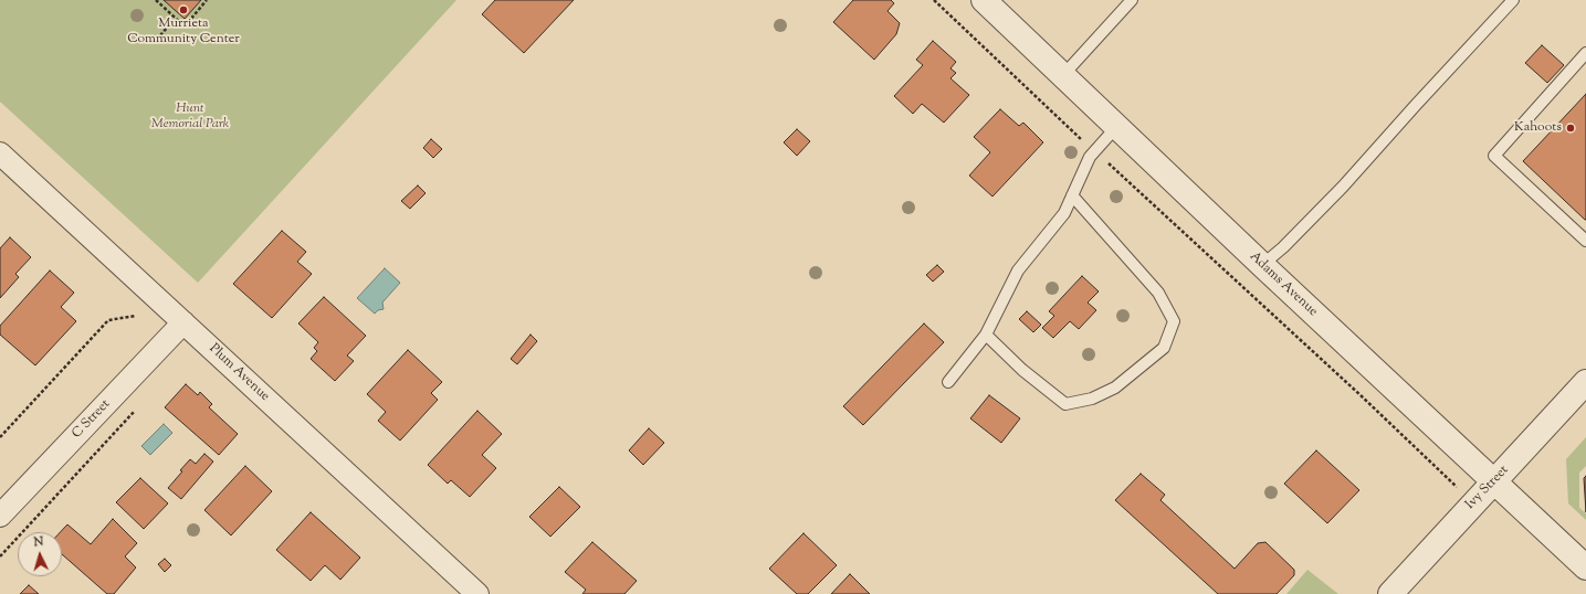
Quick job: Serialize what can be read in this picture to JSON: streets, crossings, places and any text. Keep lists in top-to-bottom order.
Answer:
{
  "streets": {
    "street": [
      "Adams Avenue",
      "Plum Avenue",
      "C Street",
      "Ivy Street"
    ]
  },
  "crossings": [
    ["Adams Avenue", "Ivy Street"],
    ["Plum Avenue", "C Street"]
  ],
  "parks": ["Hunt Memorial Park"],
  "places": ["Murrieta Community Center", "Kahoots"],
  "north": "top"
}
